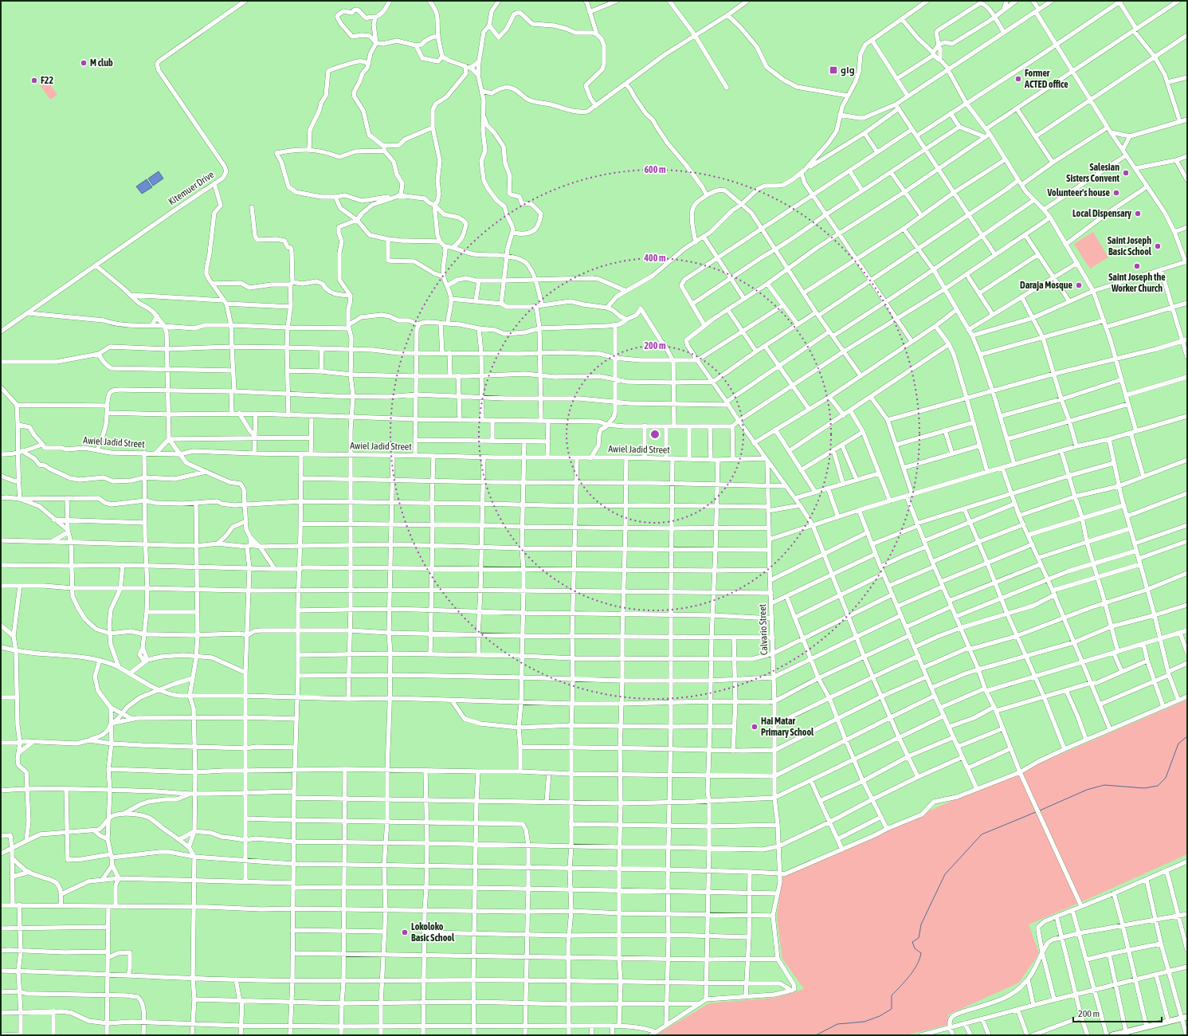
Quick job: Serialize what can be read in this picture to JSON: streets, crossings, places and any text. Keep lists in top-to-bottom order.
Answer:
{
  "streets": {
    "street": ["Kitemuer Drive", "Awiel Jadid Street", "Calvario Street"]
  },
  "crossings": [
    ["Awiel Jadid Street", "Calvario Street"]
  ],
  "places": {
    "other": [
      "M club",
      "Former ACTED office",
      "F22",
      "Salesian Sisters Convent",
      "Volunteer's house",
      "Local Dispensary",
      "Saint Joseph Basic School",
      "Saint Joseph the Worker Church",
      "Daraja Mosque",
      "Hai Matar Primary School",
      "Lokoloko Basic School"
    ],
    "transit": ["واو"]
  },
  "scale_bar": "200 m",
  "rings": ["600 m", "400 m", "200 m"]
}
